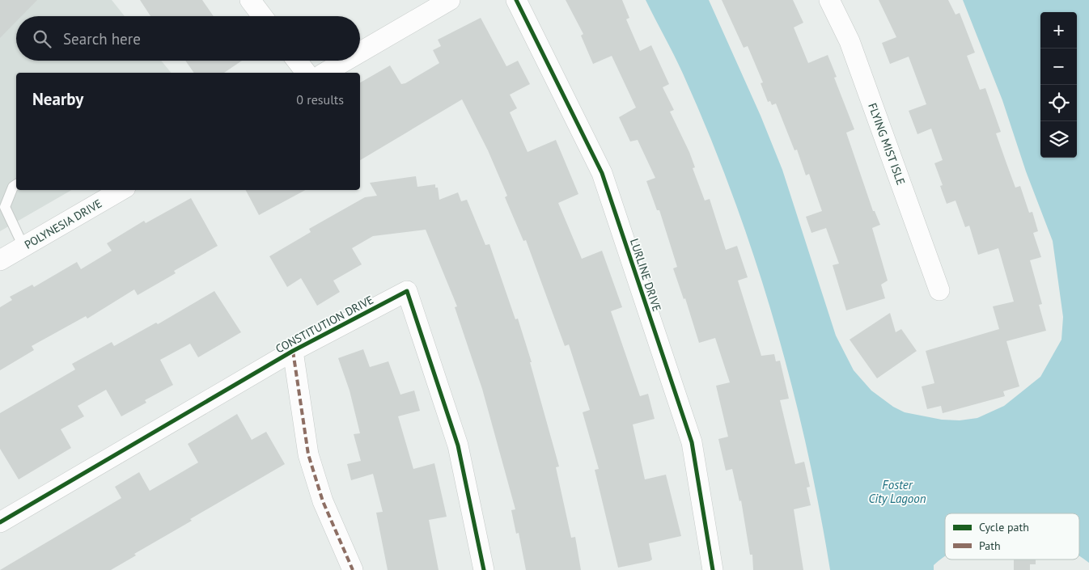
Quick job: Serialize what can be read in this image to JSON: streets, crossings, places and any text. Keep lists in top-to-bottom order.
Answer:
{
  "streets": {
    "street": [
      "FLYING MIST ISLE",
      "POLYNESIA DRIVE",
      "LURLINE DRIVE",
      "CONSTITUTION DRIVE"
    ]
  },
  "water": ["Foster City Lagoon"],
  "legend": ["Cycle path", "Path"],
  "page": {
    "map_buttons": ["+", "−"],
    "search": "Search here",
    "heading": ["Nearby", "0 results"]
  }
}
